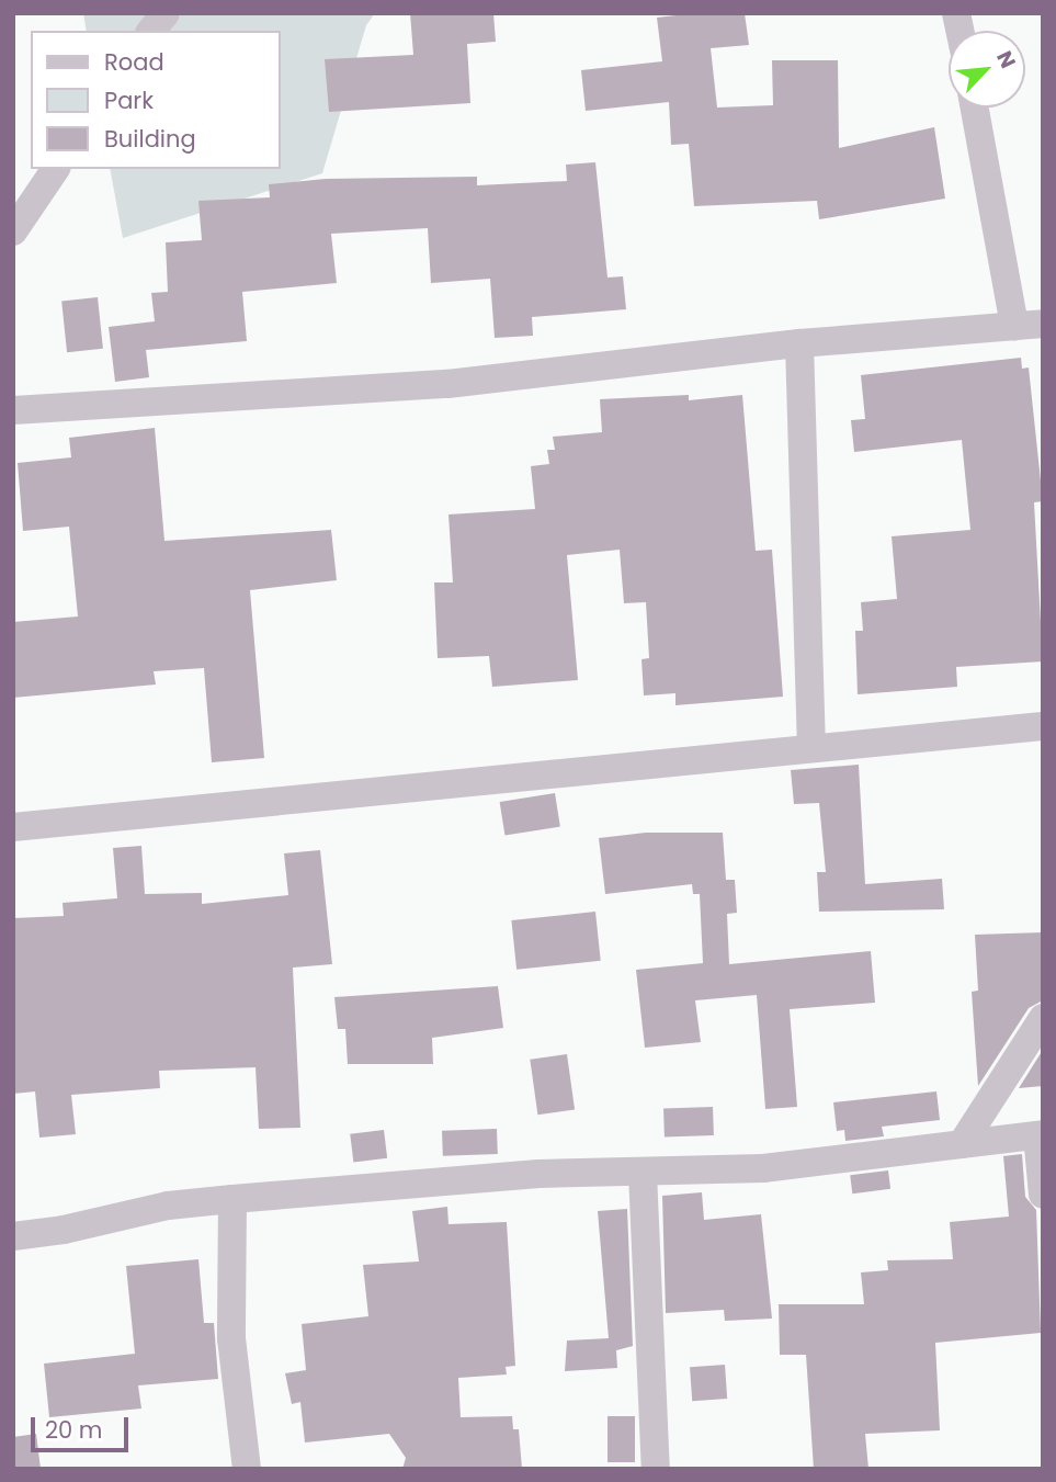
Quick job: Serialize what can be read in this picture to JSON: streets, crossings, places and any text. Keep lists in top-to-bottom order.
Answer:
{
  "legend": ["Road", "Park", "Building"],
  "scale_bar": "20 m",
  "north": "top right"
}
